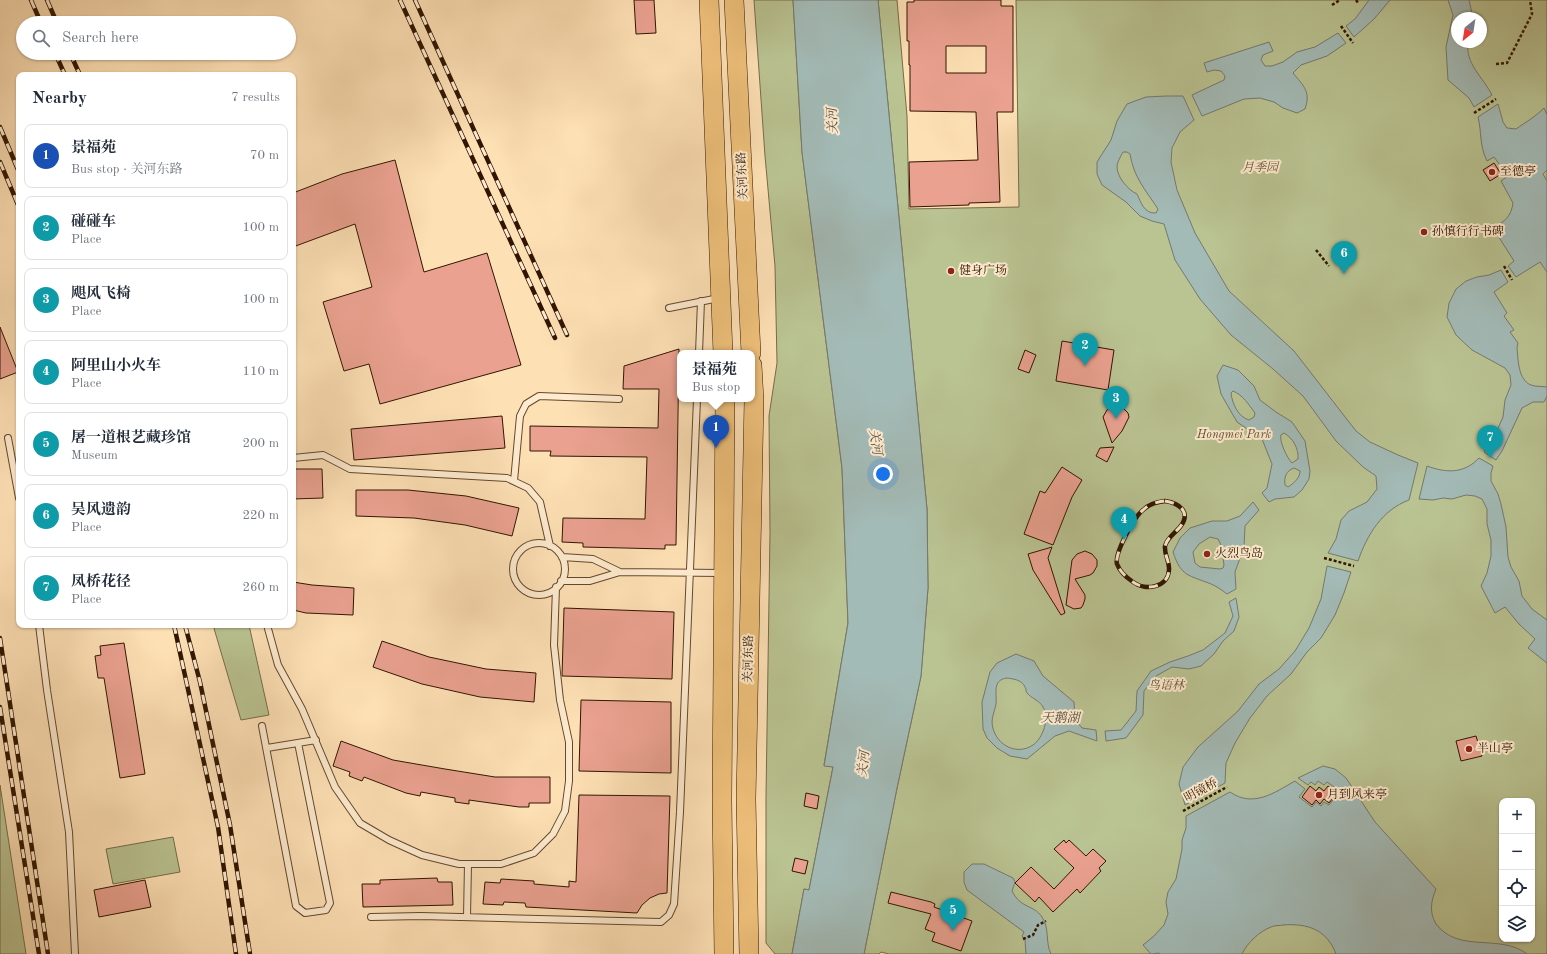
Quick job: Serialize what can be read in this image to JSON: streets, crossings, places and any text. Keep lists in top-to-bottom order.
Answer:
{
  "streets": {
    "main road": ["关河东路"],
    "path": ["明镜桥"]
  },
  "water": ["关河", "天鹅湖"],
  "parks": ["月季园", "Hongmei Park", "鸟语林"],
  "places": [
    "至德亭",
    "孙慎行行书碑",
    "健身广场",
    "火烈鸟岛",
    "半山亭",
    "月到风来亭"
  ],
  "north": "bottom left",
  "page": {
    "search": "Search here",
    "heading": ["Nearby", "7 results"],
    "list": [
      {
        "mark": "1",
        "name": "景福苑",
        "note": "Bus stop · 关河东路",
        "value": "70 m"
      },
      {
        "mark": "2",
        "name": "碰碰车",
        "note": "Place",
        "value": "100 m"
      },
      {
        "mark": "3",
        "name": "飓风飞椅",
        "note": "Place",
        "value": "100 m"
      },
      {
        "mark": "4",
        "name": "阿里山小火车",
        "note": "Place",
        "value": "110 m"
      },
      {
        "mark": "5",
        "name": "屠一道根艺藏珍馆",
        "note": "Museum",
        "value": "200 m"
      },
      {
        "mark": "6",
        "name": "吴风遗韵",
        "note": "Place",
        "value": "220 m"
      },
      {
        "mark": "7",
        "name": "凤桥花径",
        "note": "Place",
        "value": "260 m"
      }
    ],
    "pins": [
      "6",
      "2",
      "3",
      "1",
      "7",
      "4",
      "5"
    ],
    "popup": ["景福苑", "Bus stop"],
    "map_buttons": ["+", "−"]
  }
}
